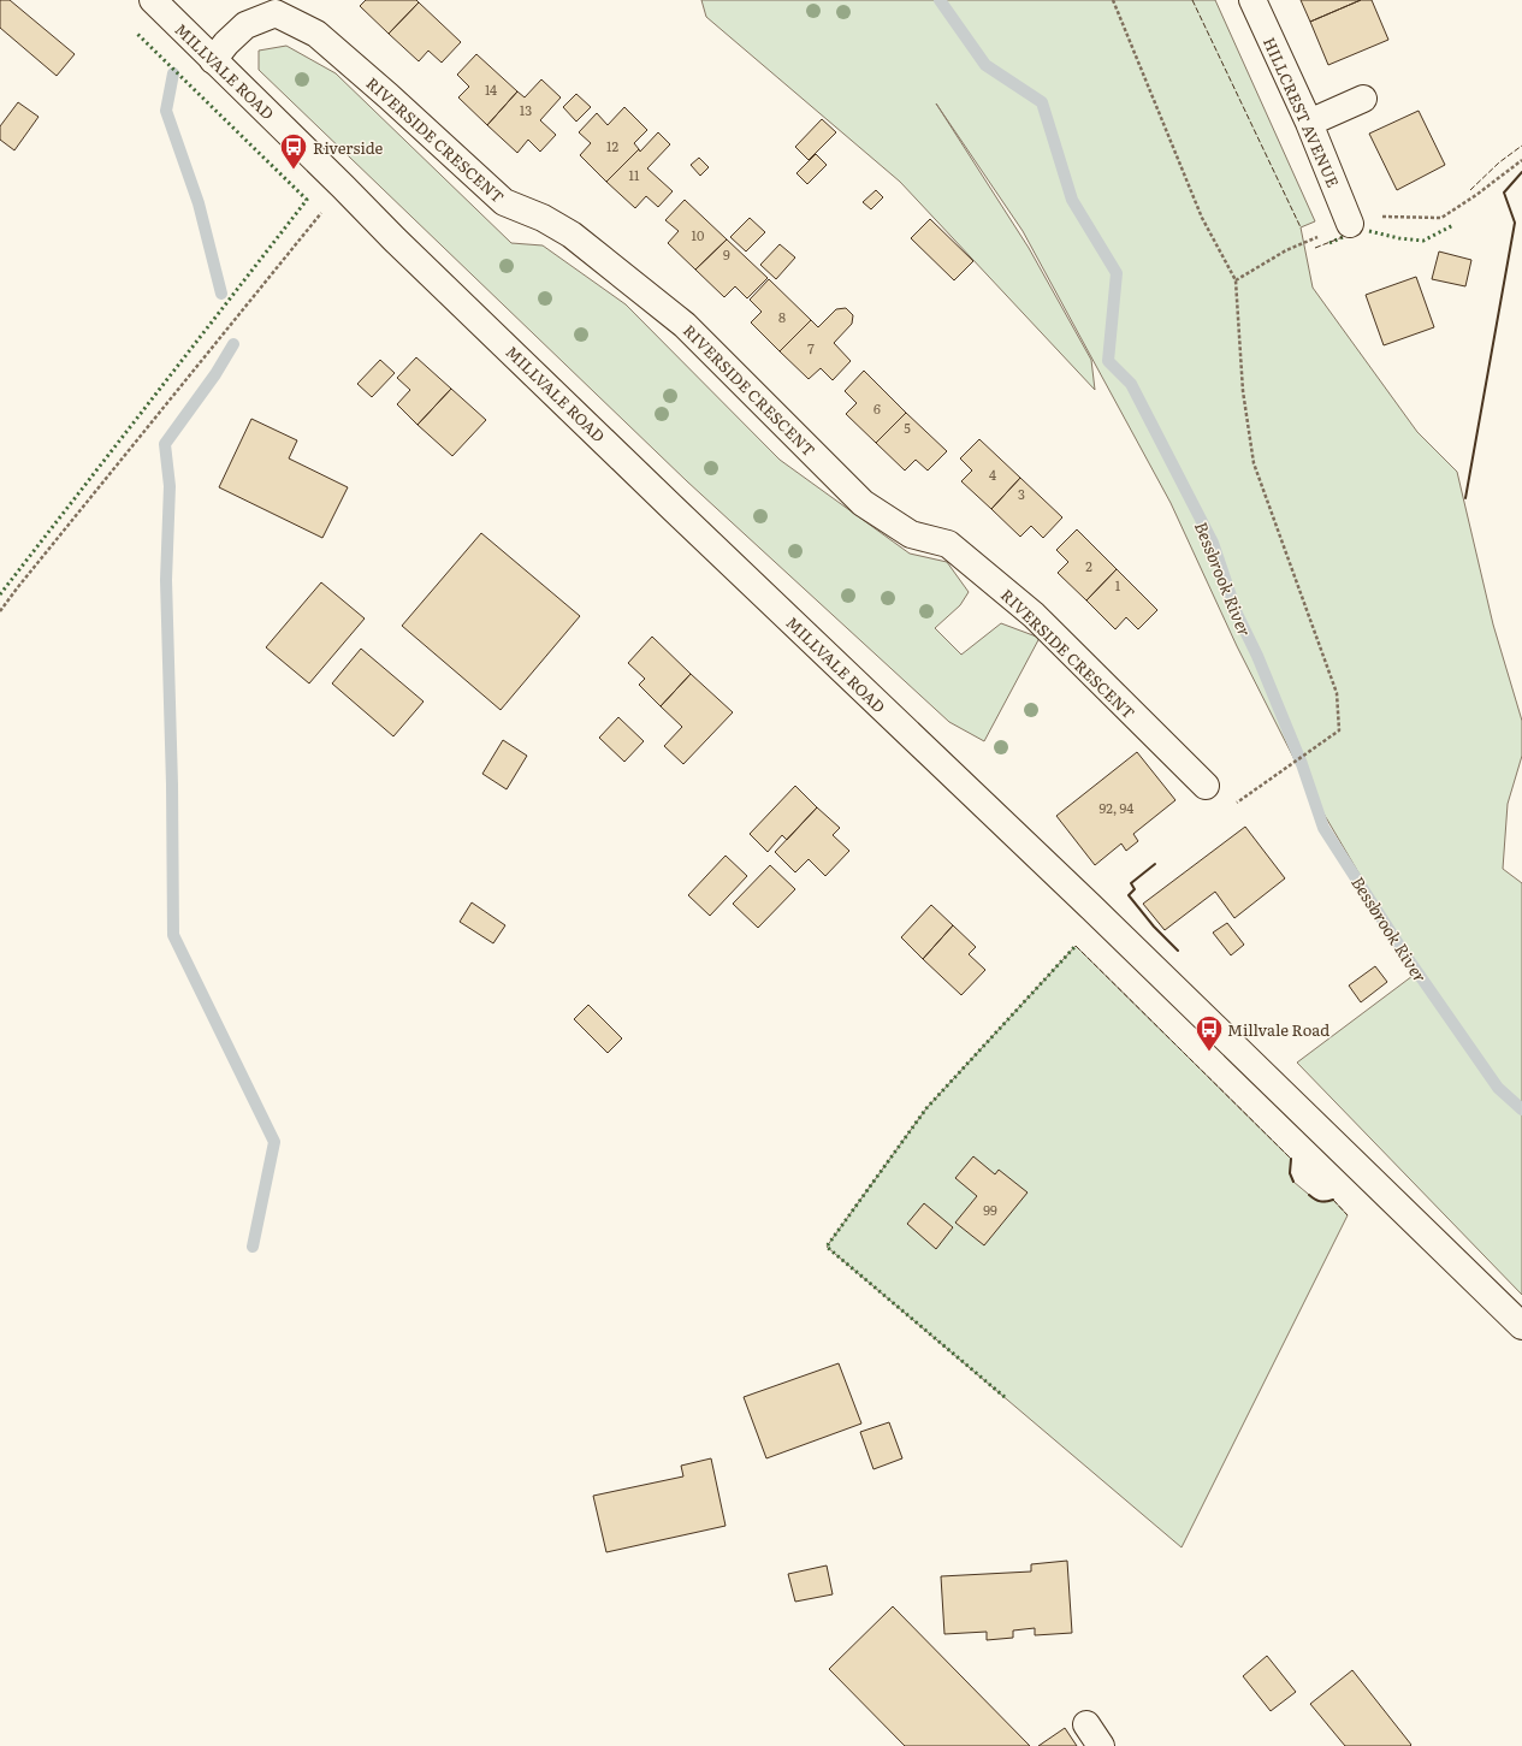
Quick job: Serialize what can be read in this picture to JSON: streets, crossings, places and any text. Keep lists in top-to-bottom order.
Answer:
{
  "streets": {
    "main road": ["MILLVALE ROAD", "HILLCREST AVENUE", "RIVERSIDE CRESCENT"]
  },
  "crossings": [
    ["MILLVALE ROAD", "RIVERSIDE CRESCENT"]
  ],
  "water": ["Bessbrook River"],
  "places": {
    "bus stop": ["Riverside", "Millvale Road"]
  },
  "house_numbers": [
    "14",
    "13",
    "12",
    "11",
    "10",
    "9",
    "8",
    "7",
    "6",
    "5",
    "4",
    "3",
    "2",
    "1",
    "92, 94",
    "99"
  ]
}
